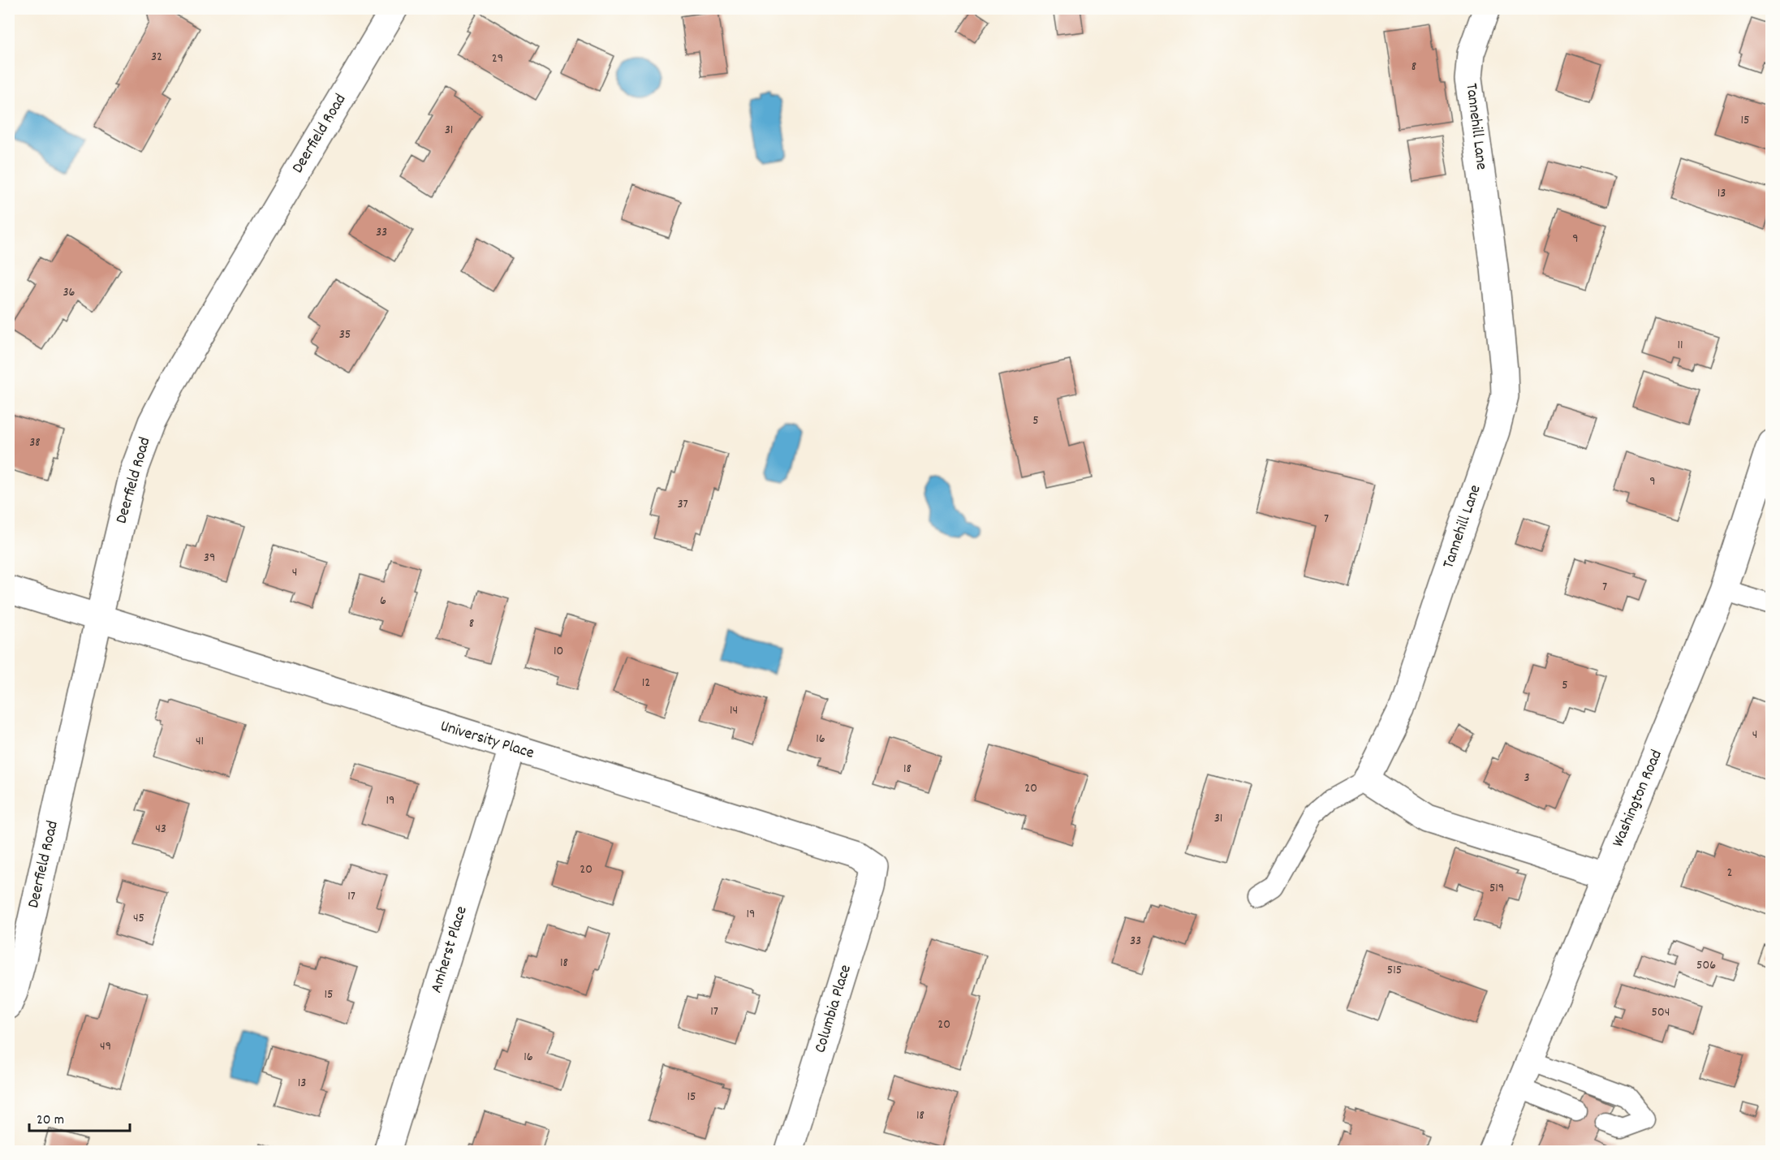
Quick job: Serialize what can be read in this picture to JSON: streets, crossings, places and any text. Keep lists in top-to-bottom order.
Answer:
{
  "streets": {
    "street": [
      "Tannehill Lane",
      "Deerfield Road",
      "University Place",
      "Washington Road",
      "Amherst Place",
      "Columbia Place"
    ]
  },
  "crossings": [
    ["Deerfield Road", "University Place"],
    ["University Place", "Amherst Place"],
    ["University Place", "Columbia Place"]
  ],
  "house_numbers": [
    "32",
    "29",
    "8",
    "15",
    "31",
    "13",
    "33",
    "9",
    "36",
    "35",
    "11",
    "5",
    "38",
    "9",
    "37",
    "7",
    "39",
    "4",
    "7",
    "6",
    "8",
    "10",
    "12",
    "5",
    "14",
    "4",
    "16",
    "41",
    "18",
    "3",
    "20",
    "19",
    "31",
    "43",
    "20",
    "2",
    "519",
    "17",
    "19",
    "45",
    "33",
    "18",
    "506",
    "515",
    "15",
    "17",
    "504",
    "20",
    "49",
    "16",
    "13",
    "15",
    "18"
  ],
  "scale_bar": "20 m"
}
